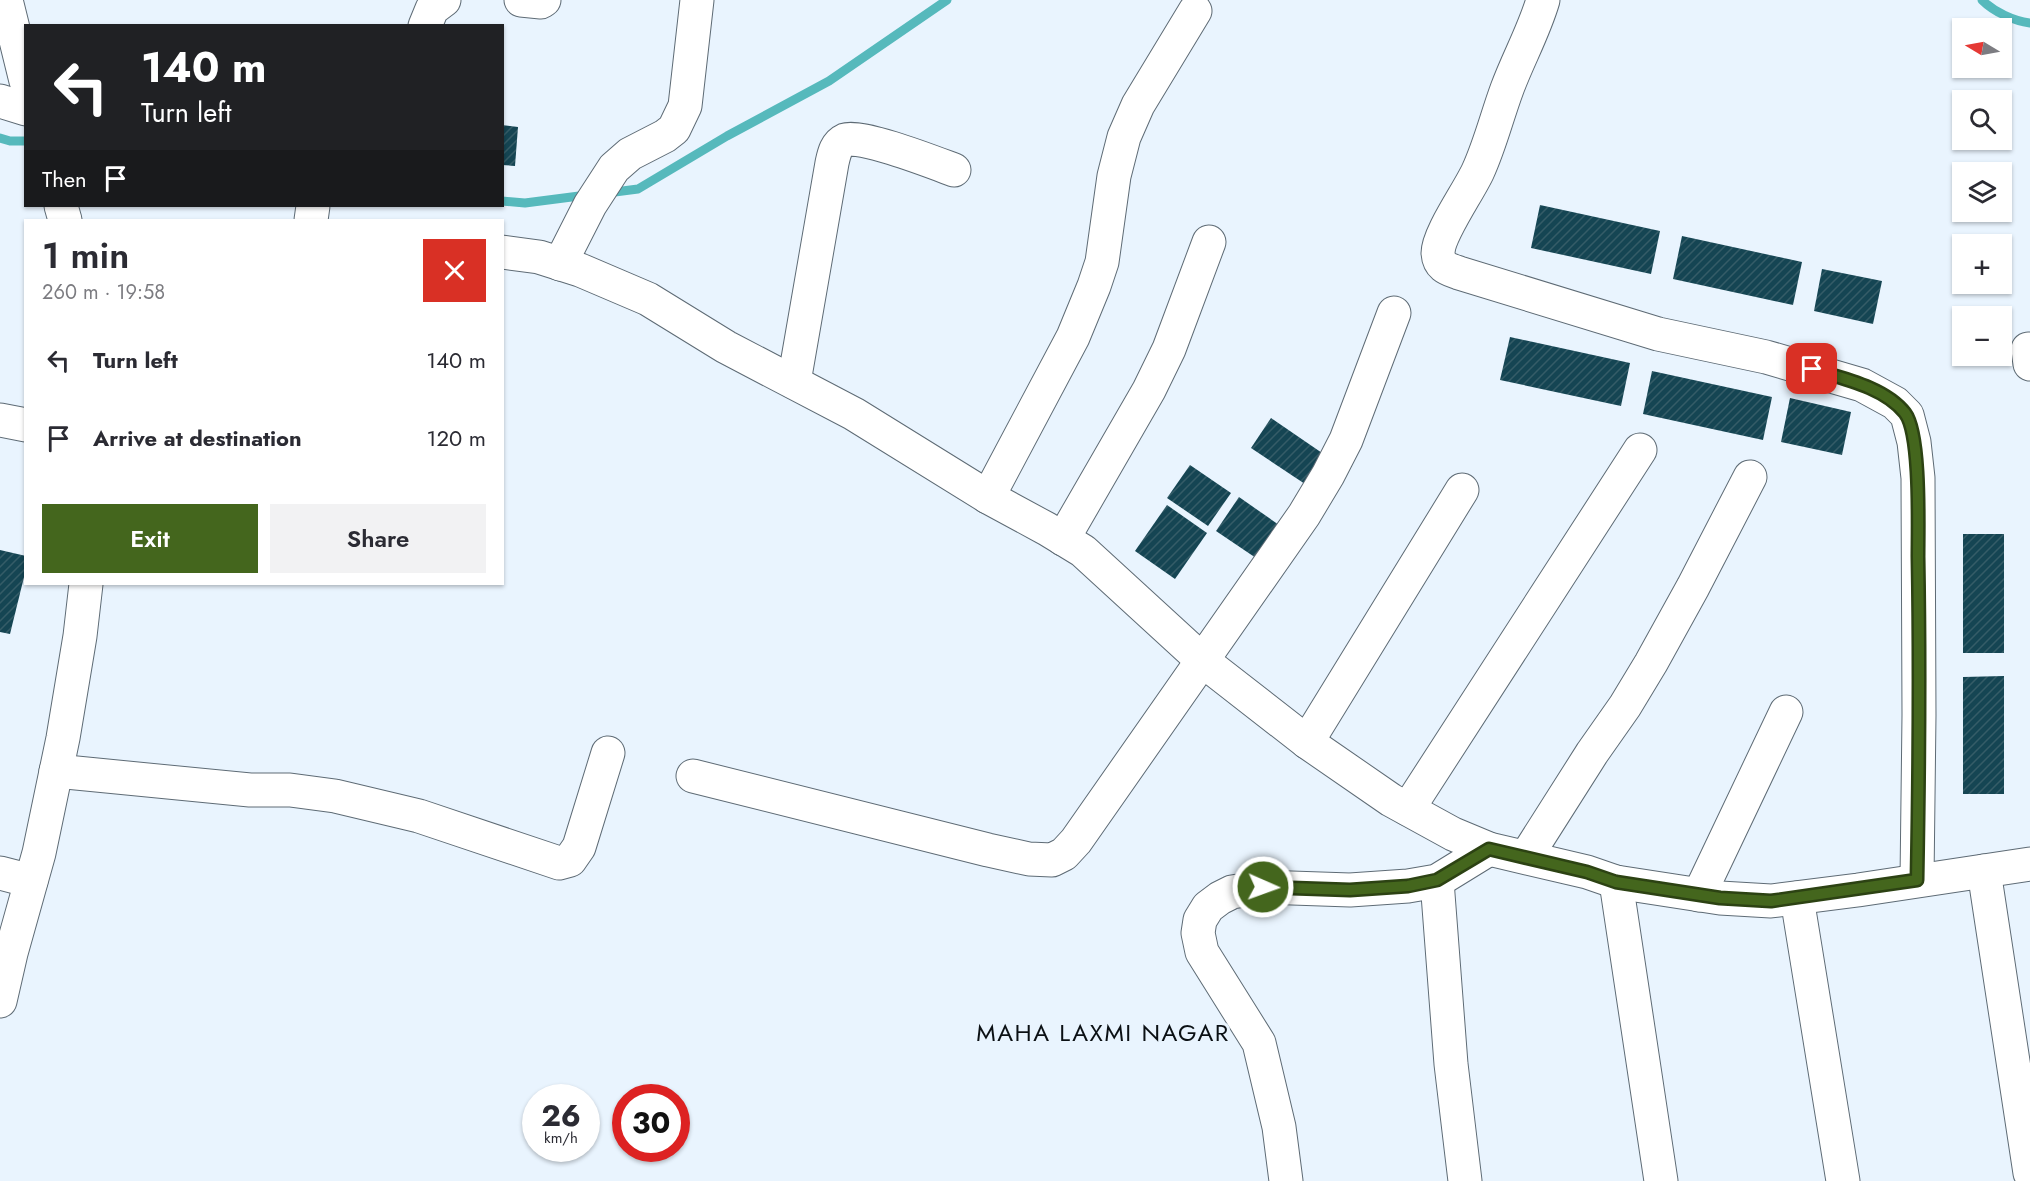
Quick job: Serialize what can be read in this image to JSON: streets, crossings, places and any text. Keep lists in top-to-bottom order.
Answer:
{
  "districts": ["MAHA LAXMI NAGAR"],
  "north": "left",
  "page": {
    "map_buttons": ["+", "−"],
    "turn": ["140 m", "Turn left"],
    "then": "Then",
    "heading": ["1 min", "260 m · 19:58"],
    "list": [
      {
        "name": "Turn left",
        "value": "140 m"
      },
      {
        "name": "Arrive at destination",
        "value": "120 m"
      }
    ],
    "buttons": ["Exit", "Share"],
    "speed": "26 km/h",
    "limit": "30"
  }
}
